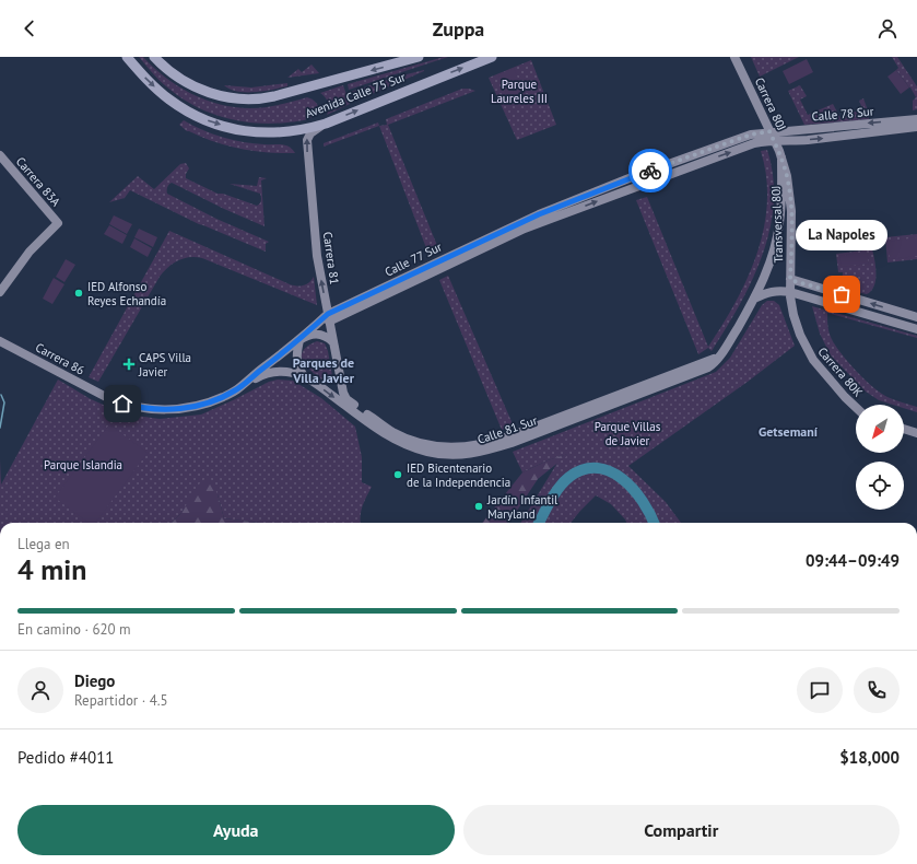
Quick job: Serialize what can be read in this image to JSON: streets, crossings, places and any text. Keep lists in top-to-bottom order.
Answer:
{
  "streets": {
    "main road": ["Avenida Calle 75 Sur"],
    "street": [
      "Carrera 80J",
      "Calle 78 Sur",
      "Carrera 83A",
      "Transversal 80J",
      "Carrera 81",
      "Calle 77 Sur",
      "Carrera 86",
      "Carrera 80K",
      "Calle 81 Sur"
    ]
  },
  "crossings": [
    ["Avenida Calle 75 Sur", "Carrera 81"],
    ["Carrera 80J", "Calle 78 Sur"],
    ["Carrera 80J", "Transversal 80J"],
    ["Carrera 80J", "Calle 77 Sur"],
    ["Carrera 80J", "Calle 81 Sur"],
    ["Calle 78 Sur", "Calle 77 Sur"],
    ["Transversal 80J", "Carrera 80K"],
    ["Transversal 80J", "Calle 81 Sur"],
    ["Carrera 81", "Calle 77 Sur"],
    ["Carrera 81", "Calle 81 Sur"],
    ["Calle 77 Sur", "Carrera 86"],
    ["Calle 77 Sur", "Calle 81 Sur"]
  ],
  "one_way": ["Carrera 81"],
  "districts": ["Parques de Villa Javier", "Getsemaní"],
  "parks": ["Parque Laureles III", "Parque Villas de Javier", "Parque Islandia"],
  "places": {
    "other": [
      "IED Alfonso Reyes Echandía",
      "La Napoles",
      "IED Bicentenario de la Independencia",
      "Jardín Infantil Maryland"
    ],
    "health": ["CAPS Villa Javier"]
  },
  "north": "bottom left",
  "page": {
    "header": "Zuppa",
    "bubble": "La Napoles",
    "heading": ["4 min", "Llega en", "09:44–09:49"],
    "panel": [
      "Diego",
      "Repartidor · 4.5",
      "Pedido #4011",
      "$18,000"
    ],
    "bar": "En camino · 620 m",
    "buttons": ["Ayuda", "Compartir"]
  }
}
